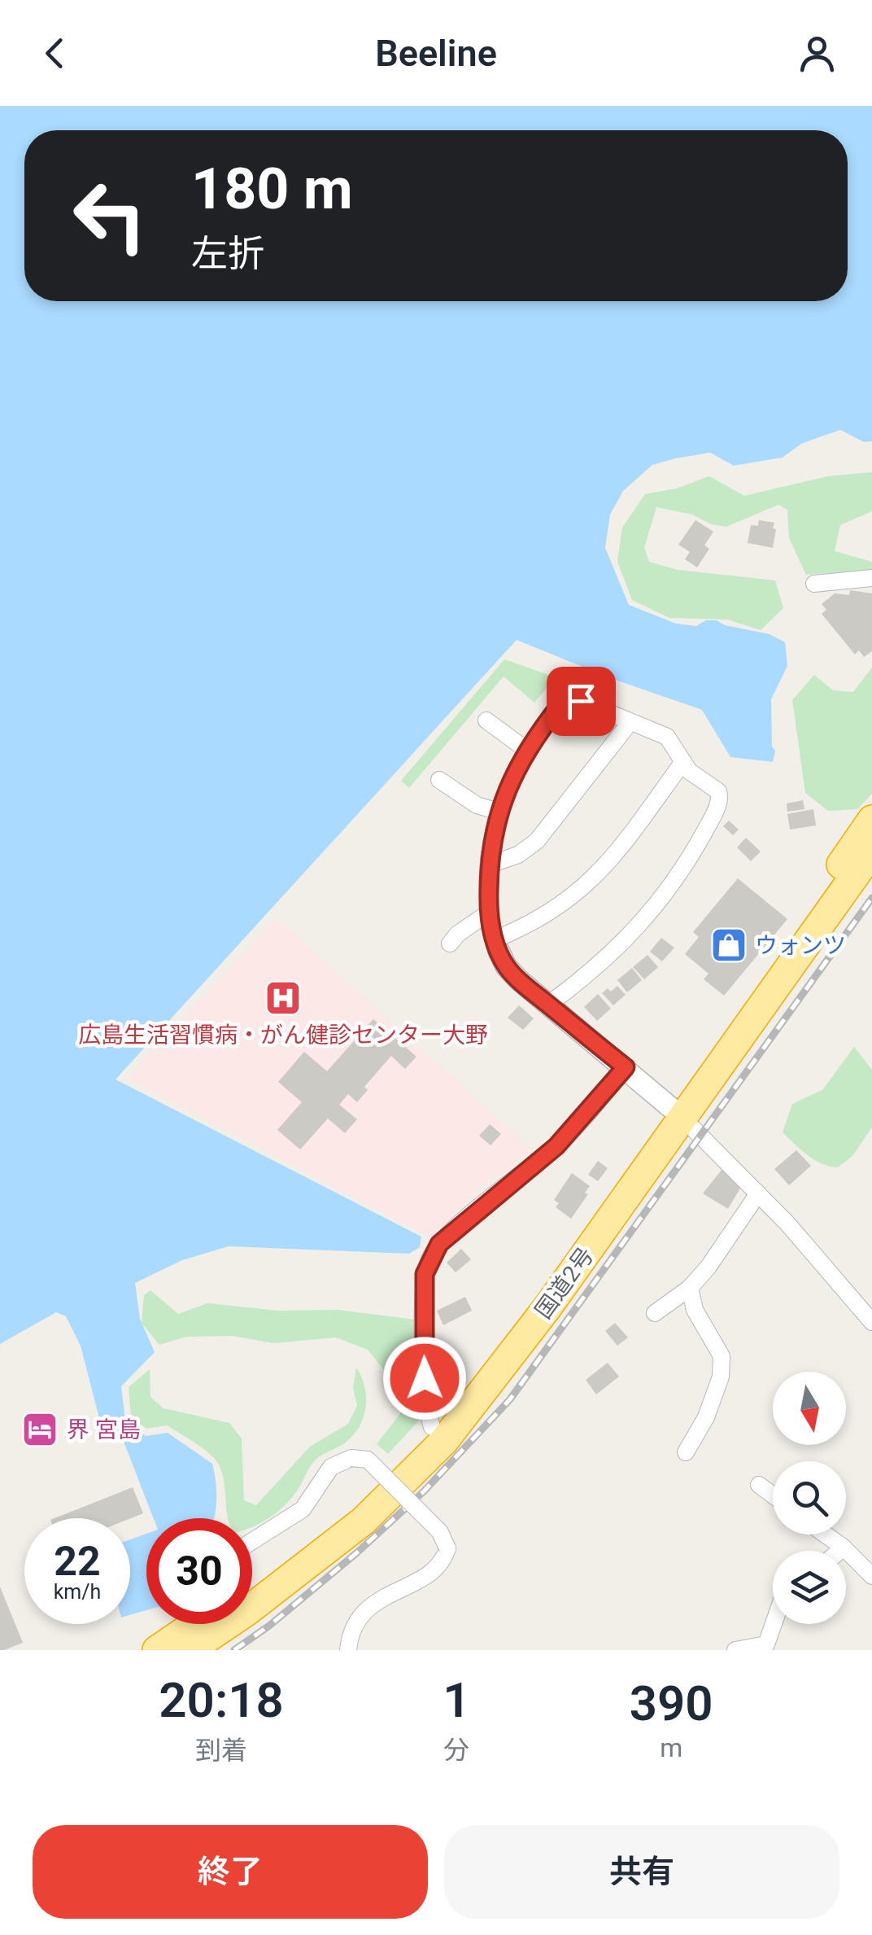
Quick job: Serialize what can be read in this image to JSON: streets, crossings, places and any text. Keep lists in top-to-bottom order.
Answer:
{
  "streets": {
    "highway": ["国道2号"]
  },
  "places": {
    "shop": ["ウォンツ"],
    "hospital": ["広島生活習慣病・がん健診センター大野"],
    "hotel": ["界 宮島"]
  },
  "north": "bottom",
  "page": {
    "header": "Beeline",
    "turn": ["180 m", "左折"],
    "speed": "22 km/h",
    "limit": "30",
    "eta": [
      "20:18",
      "到着",
      "1",
      "分",
      "390",
      "m"
    ],
    "buttons": ["終了", "共有"]
  }
}
